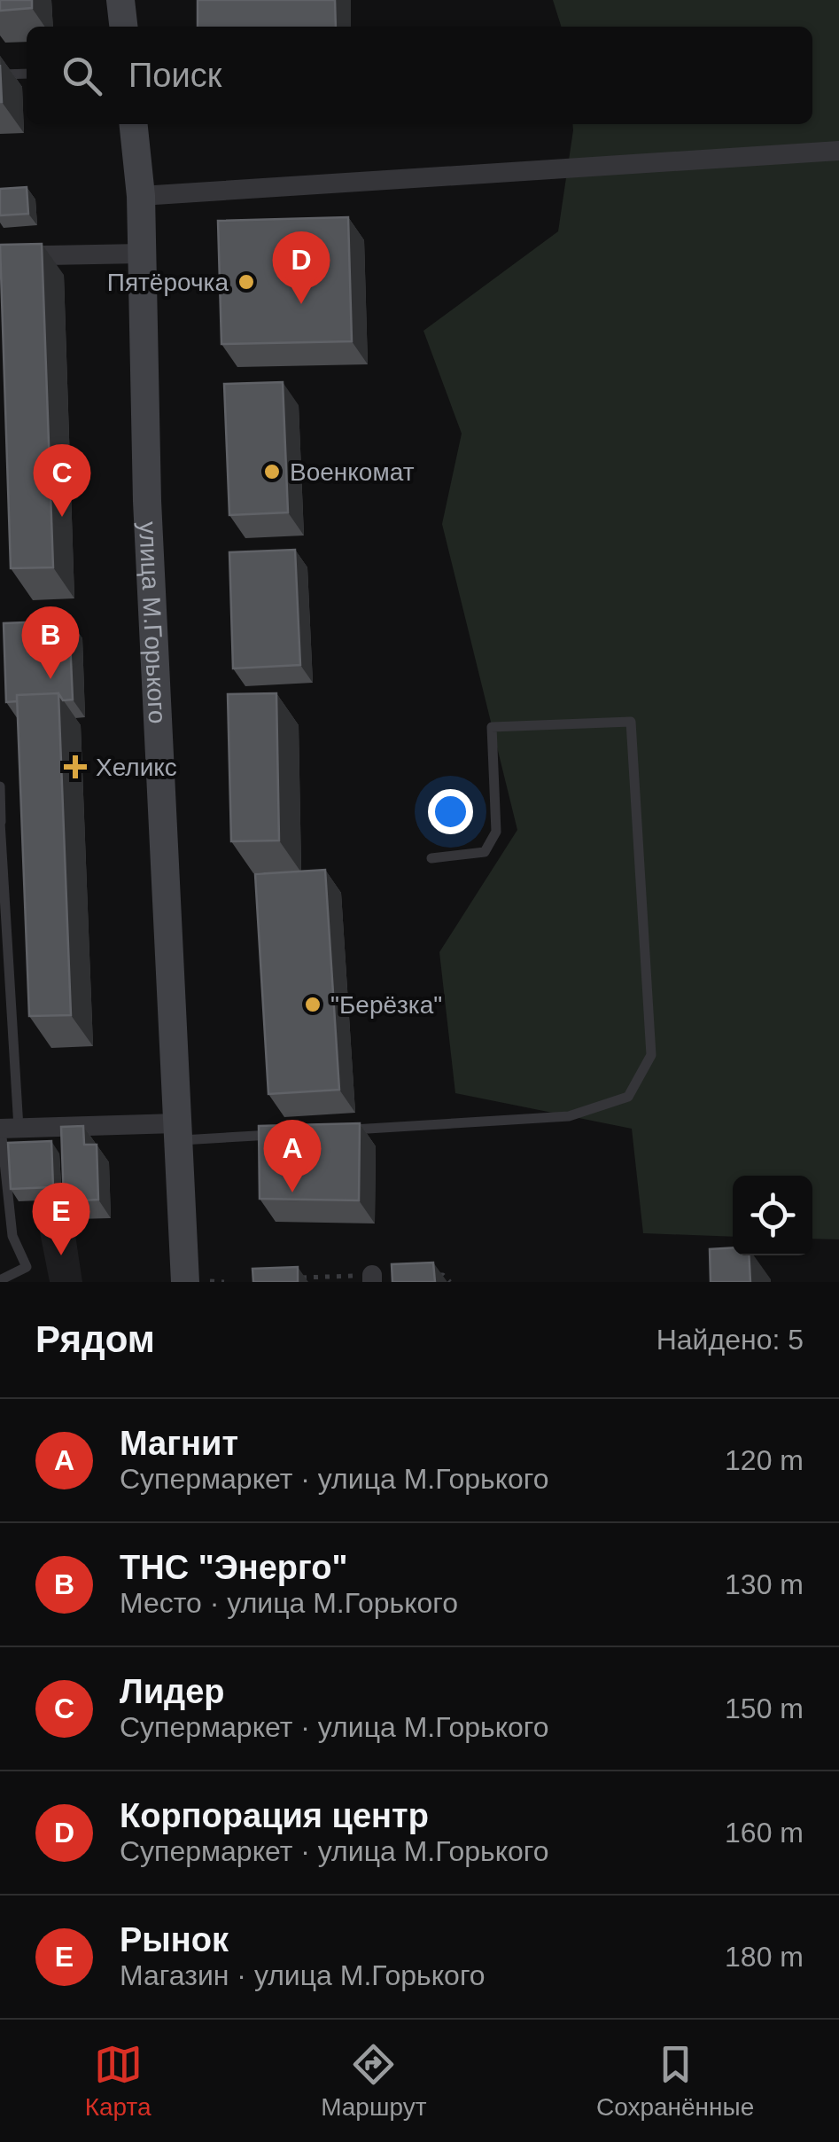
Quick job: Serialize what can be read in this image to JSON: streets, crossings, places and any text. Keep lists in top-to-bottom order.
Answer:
{
  "streets": {
    "main road": ["улица М.Горького"]
  },
  "places": {
    "other": ["Пятёрочка", "Военкомат", "\"Берёзка\""],
    "health": ["Хеликс"]
  },
  "page": {
    "search": "Поиск",
    "pins": [
      "D",
      "C",
      "B",
      "A",
      "E"
    ],
    "heading": ["Рядом", "Найдено: 5"],
    "list": [
      {
        "mark": "A",
        "name": "Магнит",
        "note": "Супермаркет · улица М.Горького",
        "value": "120 m"
      },
      {
        "mark": "B",
        "name": "ТНС \"Энерго\"",
        "note": "Место · улица М.Горького",
        "value": "130 m"
      },
      {
        "mark": "C",
        "name": "Лидер",
        "note": "Супермаркет · улица М.Горького",
        "value": "150 m"
      },
      {
        "mark": "D",
        "name": "Корпорация центр",
        "note": "Супермаркет · улица М.Горького",
        "value": "160 m"
      },
      {
        "mark": "E",
        "name": "Рынок",
        "note": "Магазин · улица М.Горького",
        "value": "180 m"
      }
    ],
    "nav": ["Карта", "Маршрут", "Сохранённые"]
  }
}
